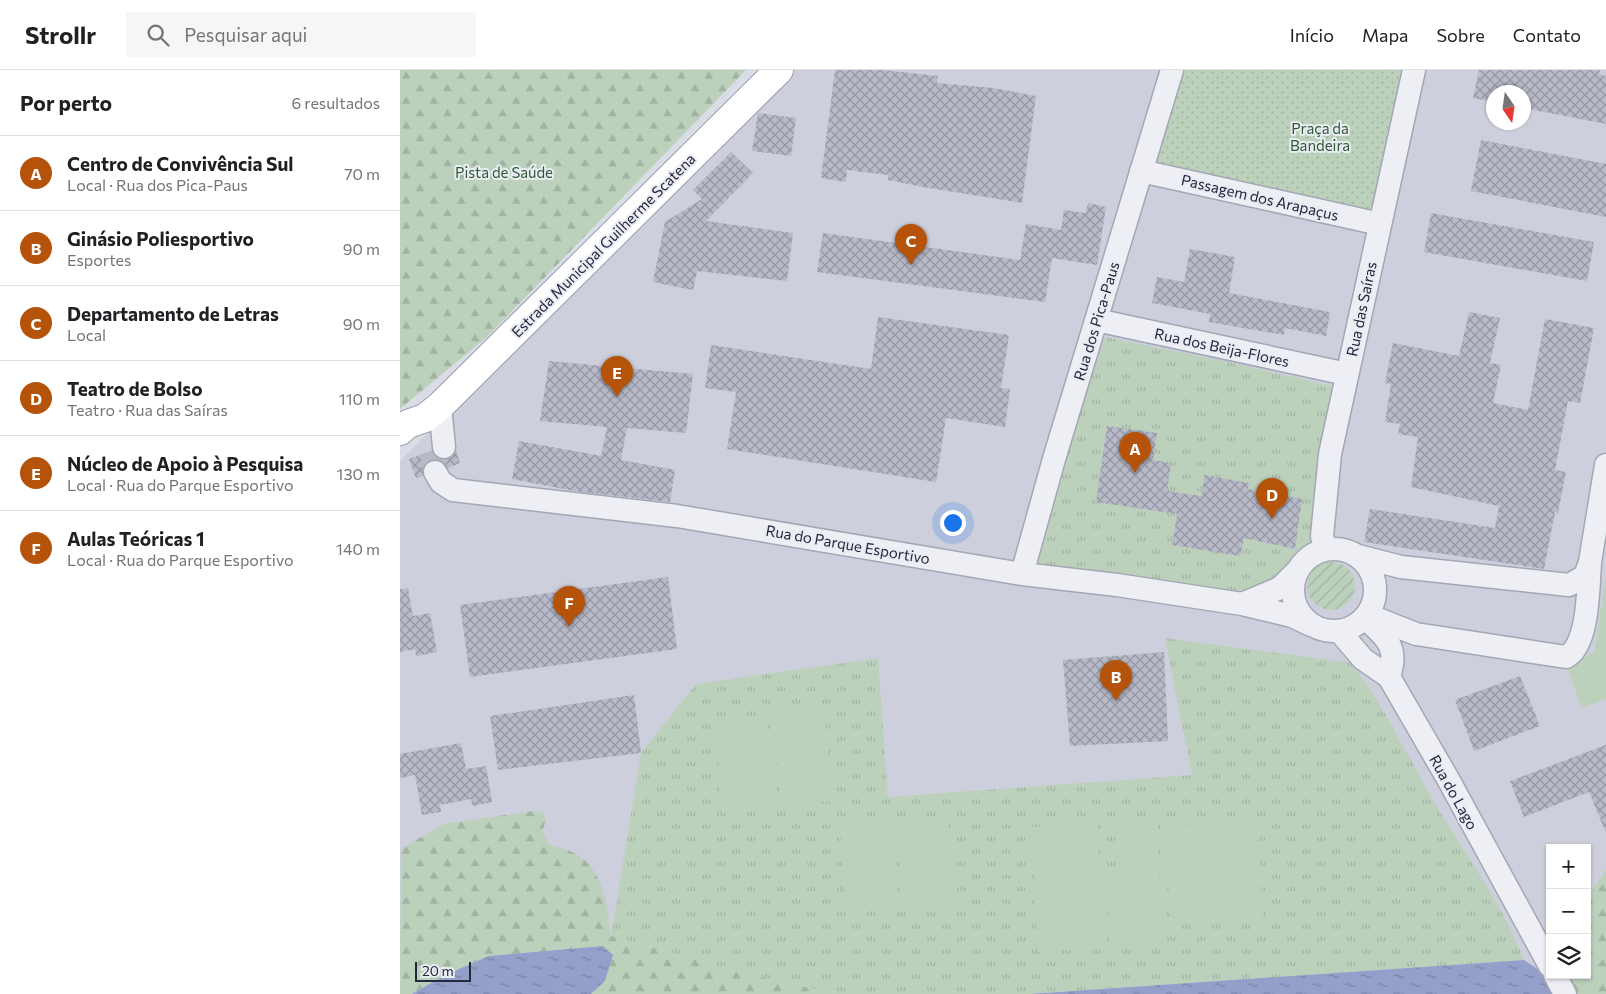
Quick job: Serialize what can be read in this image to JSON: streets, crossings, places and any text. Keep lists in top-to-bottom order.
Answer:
{
  "streets": {
    "main road": ["Estrada Municipal Guilherme Scatena"],
    "street": [
      "Passagem dos Arapaçus",
      "Rua das Saíras",
      "Rua dos Pica-Paus",
      "Rua dos Beija-Flores",
      "Rua do Parque Esportivo",
      "Rua do Lago"
    ]
  },
  "crossings": [
    ["Passagem dos Arapaçus", "Rua das Saíras"],
    ["Passagem dos Arapaçus", "Rua dos Pica-Paus"],
    ["Estrada Municipal Guilherme Scatena", "Rua do Parque Esportivo"],
    ["Rua das Saíras", "Rua dos Beija-Flores"],
    ["Rua das Saíras", "Rua do Parque Esportivo"],
    ["Rua das Saíras", "Rua do Lago"],
    ["Rua dos Pica-Paus", "Rua dos Beija-Flores"],
    ["Rua dos Pica-Paus", "Rua do Parque Esportivo"],
    ["Rua do Parque Esportivo", "Rua do Lago"]
  ],
  "parks": ["Praça da Bandeira", "Pista de Saúde"],
  "scale_bar": "20 m",
  "north": "bottom",
  "page": {
    "header": "Strollr",
    "search": "Pesquisar aqui",
    "nav": [
      "Início",
      "Mapa",
      "Sobre",
      "Contato"
    ],
    "heading": ["Por perto", "6 resultados"],
    "list": [
      {
        "mark": "A",
        "name": "Centro de Convivência Sul",
        "note": "Local · Rua dos Pica-Paus",
        "value": "70 m"
      },
      {
        "mark": "B",
        "name": "Ginásio Poliesportivo",
        "note": "Esportes",
        "value": "90 m"
      },
      {
        "mark": "C",
        "name": "Departamento de Letras",
        "note": "Local",
        "value": "90 m"
      },
      {
        "mark": "D",
        "name": "Teatro de Bolso",
        "note": "Teatro · Rua das Saíras",
        "value": "110 m"
      },
      {
        "mark": "E",
        "name": "Núcleo de Apoio à Pesquisa",
        "note": "Local · Rua do Parque Esportivo",
        "value": "130 m"
      },
      {
        "mark": "F",
        "name": "Aulas Teóricas 1",
        "note": "Local · Rua do Parque Esportivo",
        "value": "140 m"
      }
    ],
    "pins": [
      "C",
      "E",
      "A",
      "D",
      "F",
      "B"
    ],
    "map_buttons": ["+", "−"],
    "scale": "20 m"
  }
}
